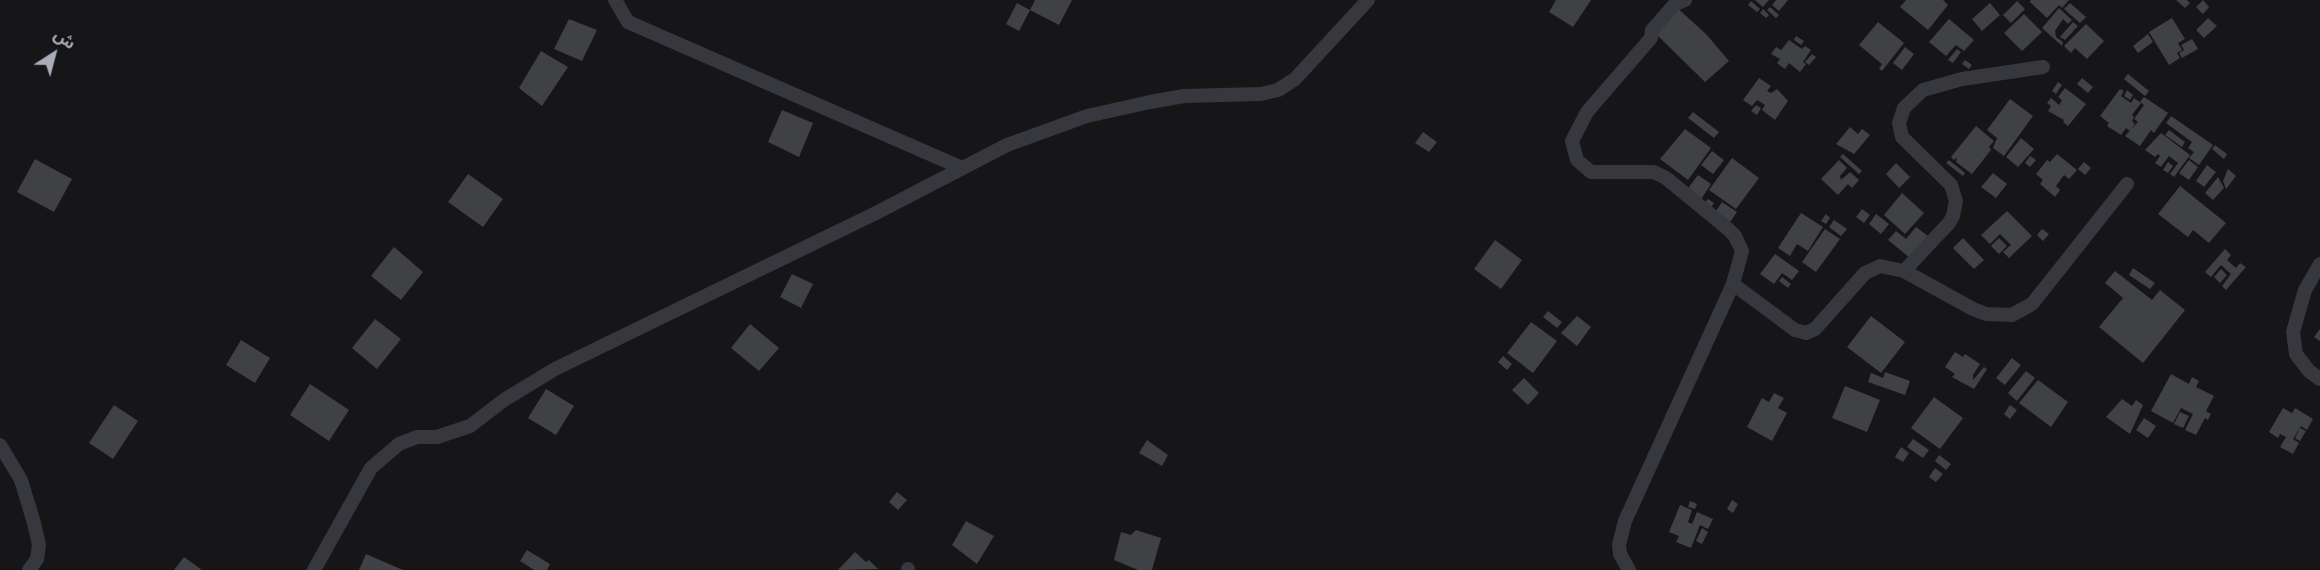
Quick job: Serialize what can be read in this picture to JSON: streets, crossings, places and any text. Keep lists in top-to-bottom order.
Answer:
{
  "north": "top right"
}
